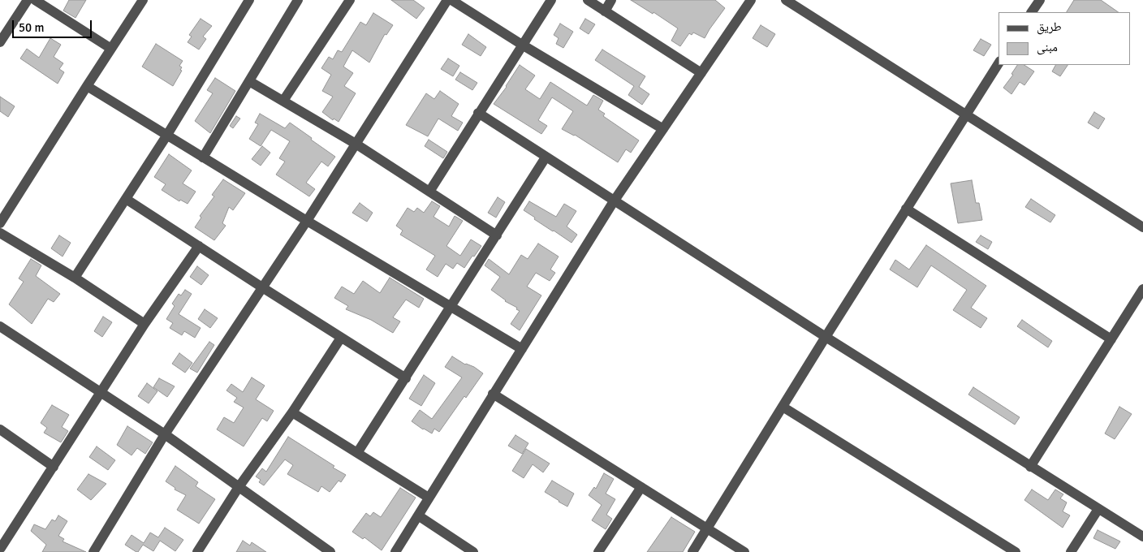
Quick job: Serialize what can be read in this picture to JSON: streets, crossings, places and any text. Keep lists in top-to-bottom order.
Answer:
{
  "legend": ["طريق", "مبنى"],
  "scale_bar": "50 m"
}
